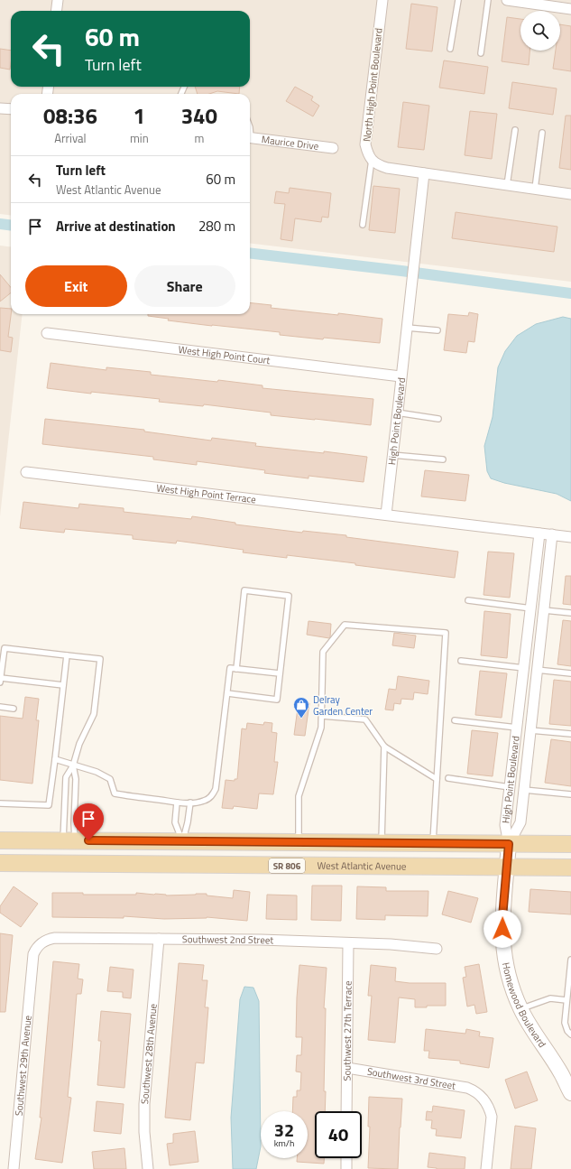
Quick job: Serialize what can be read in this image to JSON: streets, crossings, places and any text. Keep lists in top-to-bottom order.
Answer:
{
  "streets": {
    "main road": ["SR 806", "West Atlantic Avenue"],
    "street": [
      "North High Point Boulevard",
      "Maurice Drive",
      "West High Point Court",
      "High Point Boulevard",
      "West High Point Terrace",
      "Southwest 2nd Street",
      "Homewood Boulevard",
      "Southwest 27th Terrace",
      "Southwest 28th Avenue",
      "Southwest 29th Avenue",
      "Southwest 3rd Street"
    ]
  },
  "crossings": [
    ["West High Point Court", "High Point Boulevard"],
    ["High Point Boulevard", "West High Point Terrace"],
    ["High Point Boulevard", "Homewood Boulevard"],
    ["West Atlantic Avenue", "Homewood Boulevard"],
    ["Southwest 2nd Street", "Southwest 27th Terrace"],
    ["Southwest 2nd Street", "Southwest 28th Avenue"],
    ["Southwest 2nd Street", "Southwest 29th Avenue"],
    ["Southwest 27th Terrace", "Southwest 3rd Street"]
  ],
  "places": {
    "shop": ["Delray Garden Center"]
  },
  "page": {
    "turn": ["60 m", "Turn left"],
    "eta": [
      "08:36",
      "Arrival",
      "1",
      "min",
      "340",
      "m"
    ],
    "list": [
      {
        "name": "Turn left",
        "note": "West Atlantic Avenue",
        "value": "60 m"
      },
      {
        "name": "Arrive at destination",
        "value": "280 m"
      }
    ],
    "buttons": ["Exit", "Share"],
    "speed": "32 km/h",
    "limit": "40"
  }
}
